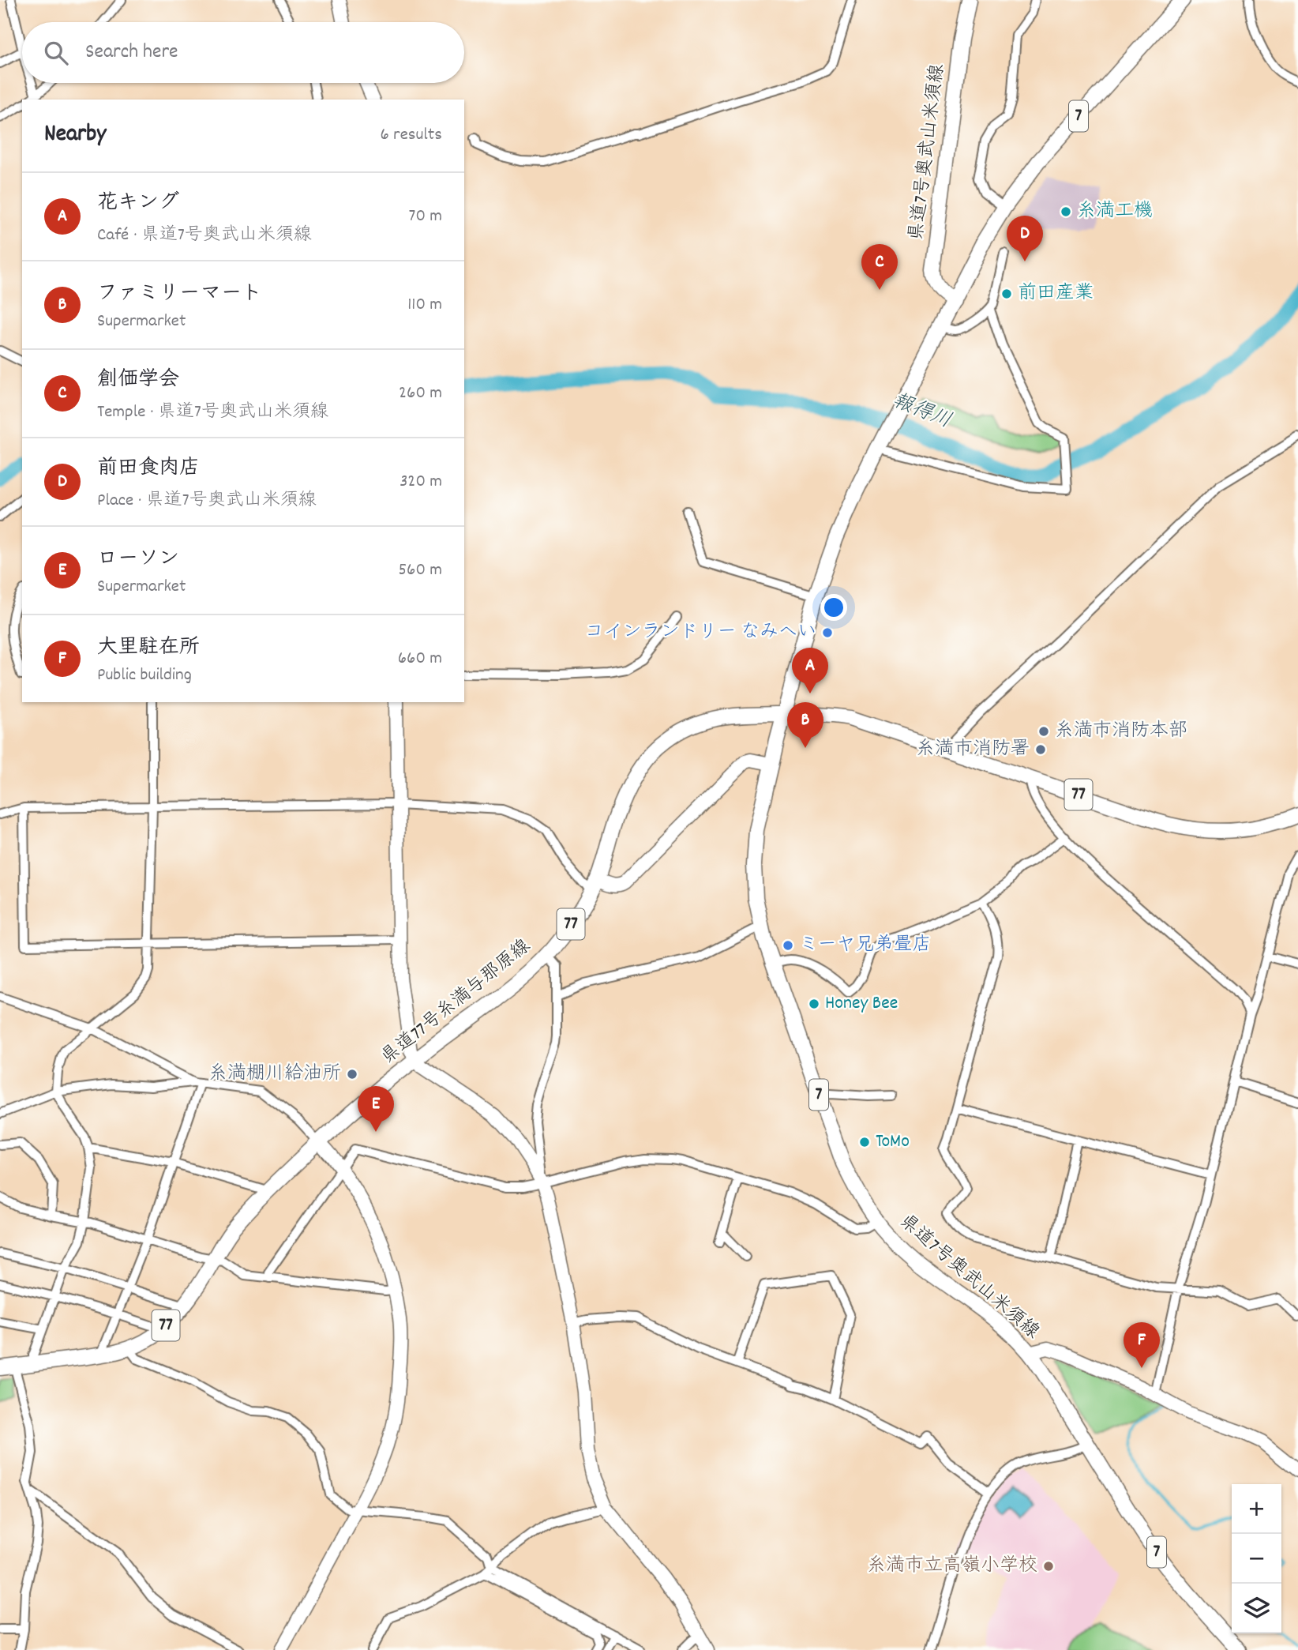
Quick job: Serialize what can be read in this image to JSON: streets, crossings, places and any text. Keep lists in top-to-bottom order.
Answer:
{
  "streets": {
    "main road": [
      "7",
      "県道7号奥武山米須線",
      "77",
      "県道77号糸満与那原線"
    ]
  },
  "crossings": [
    ["県道7号奥武山米須線", "県道77号糸満与那原線"]
  ],
  "water": ["報得川"],
  "places": [
    "糸満工機",
    "前田産業",
    "コインランドリー なみへい",
    "糸満市消防本部",
    "糸満市消防署",
    "ミーヤ兄弟畳店",
    "Honey Bee",
    "糸満棚川給油所",
    "ToMo",
    "糸満市立高嶺小学校"
  ],
  "page": {
    "search": "Search here",
    "heading": ["Nearby", "6 results"],
    "list": [
      {
        "mark": "A",
        "name": "花キング",
        "note": "Café · 県道7号奥武山米須線",
        "value": "70 m"
      },
      {
        "mark": "B",
        "name": "ファミリーマート",
        "note": "Supermarket",
        "value": "110 m"
      },
      {
        "mark": "C",
        "name": "創価学会",
        "note": "Temple · 県道7号奥武山米須線",
        "value": "260 m"
      },
      {
        "mark": "D",
        "name": "前田食肉店",
        "note": "Place · 県道7号奥武山米須線",
        "value": "320 m"
      },
      {
        "mark": "E",
        "name": "ローソン",
        "note": "Supermarket",
        "value": "560 m"
      },
      {
        "mark": "F",
        "name": "大里駐在所",
        "note": "Public building",
        "value": "660 m"
      }
    ],
    "pins": [
      "D",
      "C",
      "A",
      "B",
      "E",
      "F"
    ],
    "map_buttons": ["+", "−"]
  }
}
